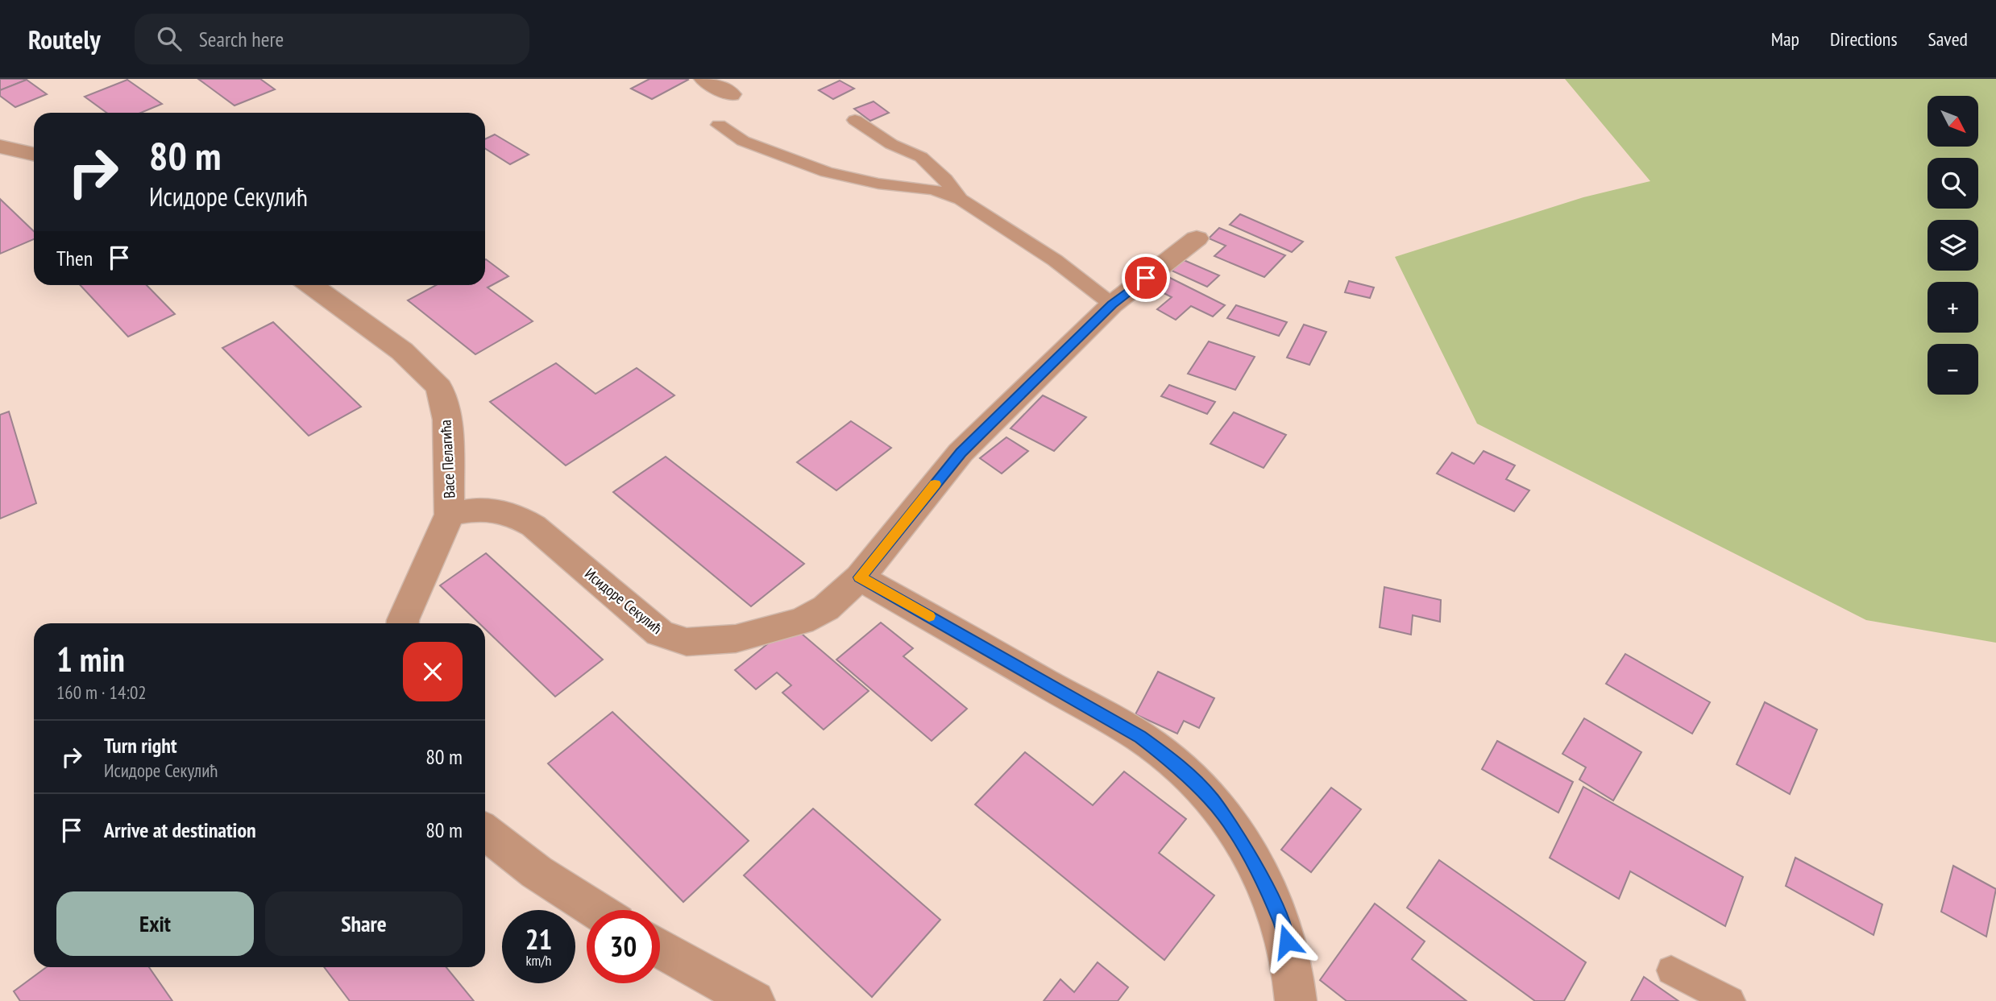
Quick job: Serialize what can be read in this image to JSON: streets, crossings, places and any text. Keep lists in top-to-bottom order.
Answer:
{
  "streets": {
    "street": ["Васе Пелагића", "Исидоре Секулић"]
  },
  "crossings": [
    ["Васе Пелагића", "Исидоре Секулић"]
  ],
  "north": "bottom right",
  "page": {
    "header": "Routely",
    "search": "Search here",
    "nav": ["Map", "Directions", "Saved"],
    "map_buttons": ["+", "−"],
    "turn": ["80 m", "Исидоре Секулић"],
    "then": "Then",
    "heading": ["1 min", "160 m · 14:02"],
    "list": [
      {
        "name": "Turn right",
        "note": "Исидоре Секулић",
        "value": "80 m"
      },
      {
        "name": "Arrive at destination",
        "value": "80 m"
      }
    ],
    "buttons": ["Exit", "Share"],
    "speed": "21 km/h",
    "limit": "30"
  }
}
